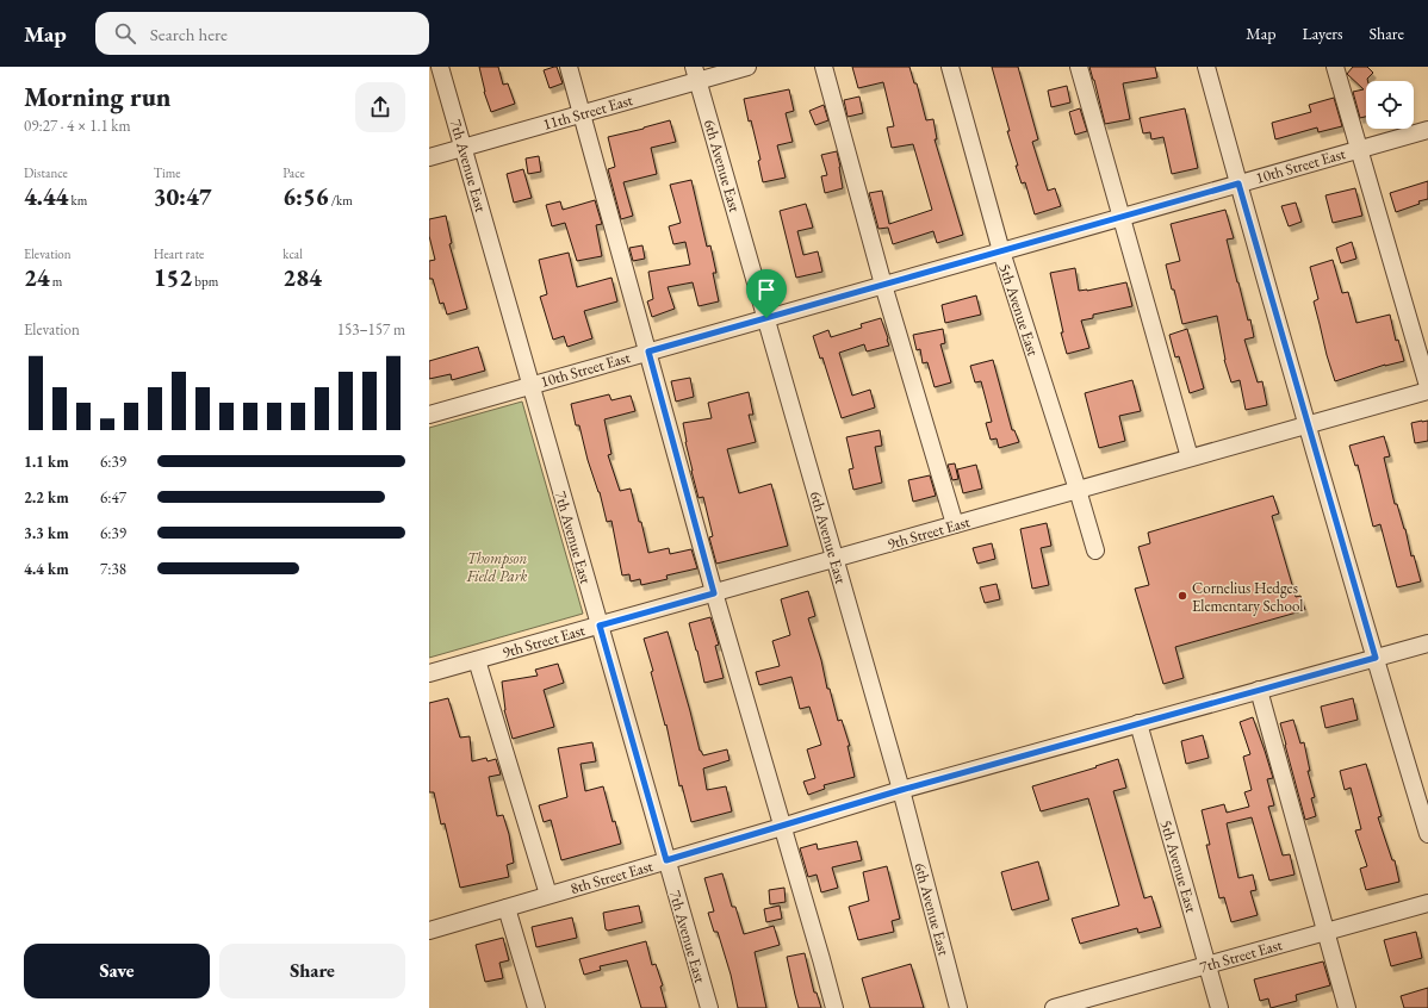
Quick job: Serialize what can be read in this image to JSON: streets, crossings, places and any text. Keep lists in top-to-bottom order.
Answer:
{
  "streets": {
    "street": [
      "11th Street East",
      "7th Avenue East",
      "6th Avenue East",
      "10th Street East",
      "5th Avenue East",
      "9th Street East",
      "8th Street East",
      "7th Street East"
    ]
  },
  "crossings": [
    ["11th Street East", "7th Avenue East"],
    ["11th Street East", "6th Avenue East"],
    ["7th Avenue East", "10th Street East"],
    ["7th Avenue East", "9th Street East"],
    ["7th Avenue East", "8th Street East"],
    ["6th Avenue East", "10th Street East"],
    ["6th Avenue East", "9th Street East"],
    ["6th Avenue East", "8th Street East"],
    ["10th Street East", "5th Avenue East"],
    ["5th Avenue East", "9th Street East"],
    ["5th Avenue East", "8th Street East"],
    ["5th Avenue East", "7th Street East"]
  ],
  "parks": ["Thompson Field Park"],
  "places": ["Cornelius Hedges Elementary School"],
  "page": {
    "header": "Map",
    "search": "Search here",
    "nav": ["Map", "Layers", "Share"],
    "heading": ["Morning run", "09:27 · 4 × 1.1 km"],
    "stats": [
      ["Distance", "4.44 km"],
      ["Time", "30:47"],
      ["Pace", "6:56 /km"],
      ["Elevation", "24 m"],
      ["Heart rate", "152 bpm"],
      ["kcal", "284"]
    ],
    "chart": ["Elevation", "153–157 m"],
    "list": [
      {
        "name": "1.1 km",
        "note": "6:39"
      },
      {
        "name": "2.2 km",
        "note": "6:47"
      },
      {
        "name": "3.3 km",
        "note": "6:39"
      },
      {
        "name": "4.4 km",
        "note": "7:38"
      }
    ],
    "buttons": ["Save", "Share"]
  }
}
